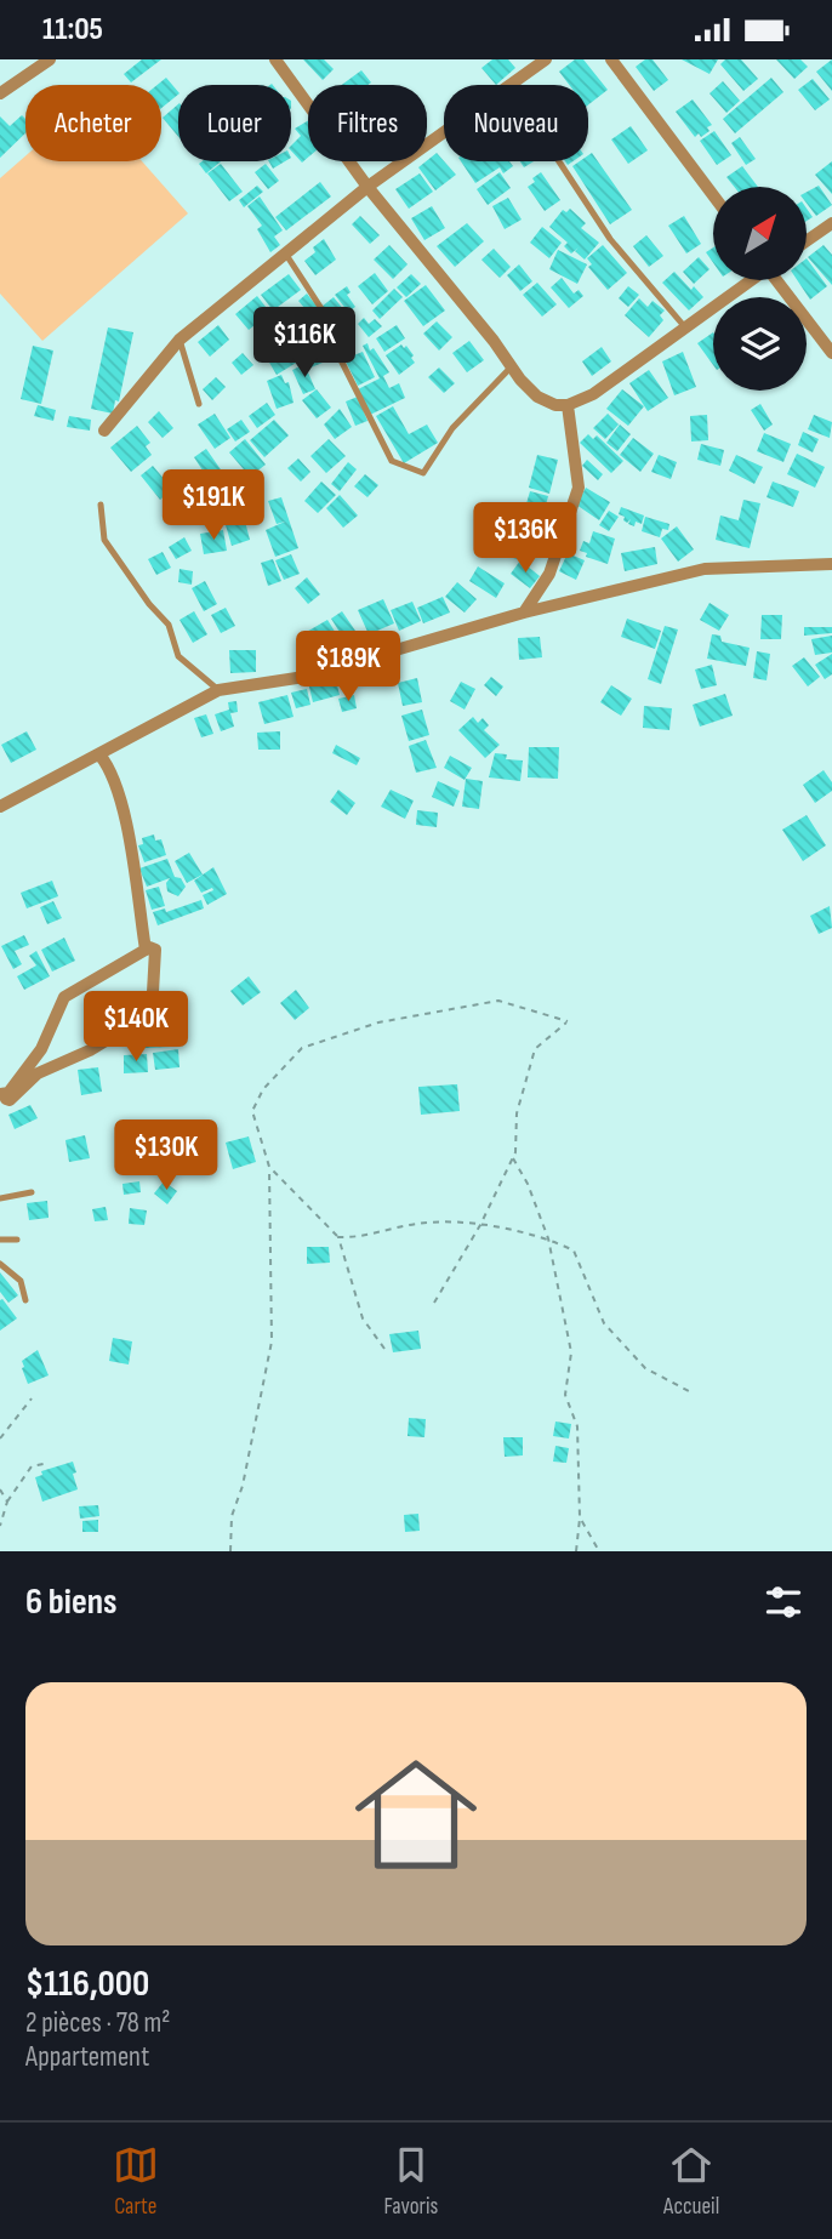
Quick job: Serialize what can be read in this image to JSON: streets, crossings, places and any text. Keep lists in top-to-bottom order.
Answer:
{
  "north": "top right",
  "page": {
    "status": "11:05",
    "chip": [
      "Acheter",
      "Louer",
      "Filtres",
      "Nouveau"
    ],
    "price": [
      "$116K",
      "$191K",
      "$136K",
      "$189K",
      "$140K",
      "$130K"
    ],
    "heading": "6 biens",
    "list": [
      {
        "name": "$116,000",
        "note": "2 pièces · 78 m² · Appartement"
      }
    ],
    "tabs": ["Carte", "Favoris", "Accueil"]
  }
}
